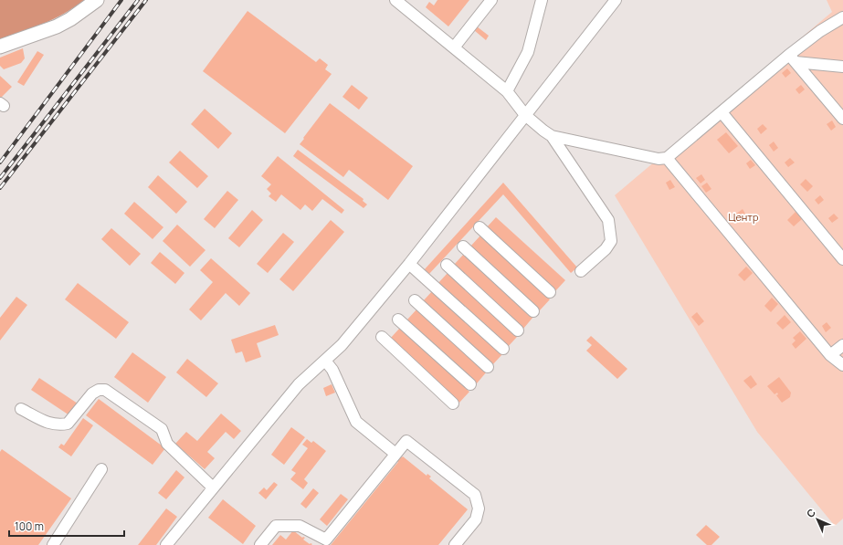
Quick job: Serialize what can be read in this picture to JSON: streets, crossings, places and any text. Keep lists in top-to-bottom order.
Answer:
{
  "parks": ["Центр"],
  "scale_bar": "100 m",
  "north": "top left"
}
